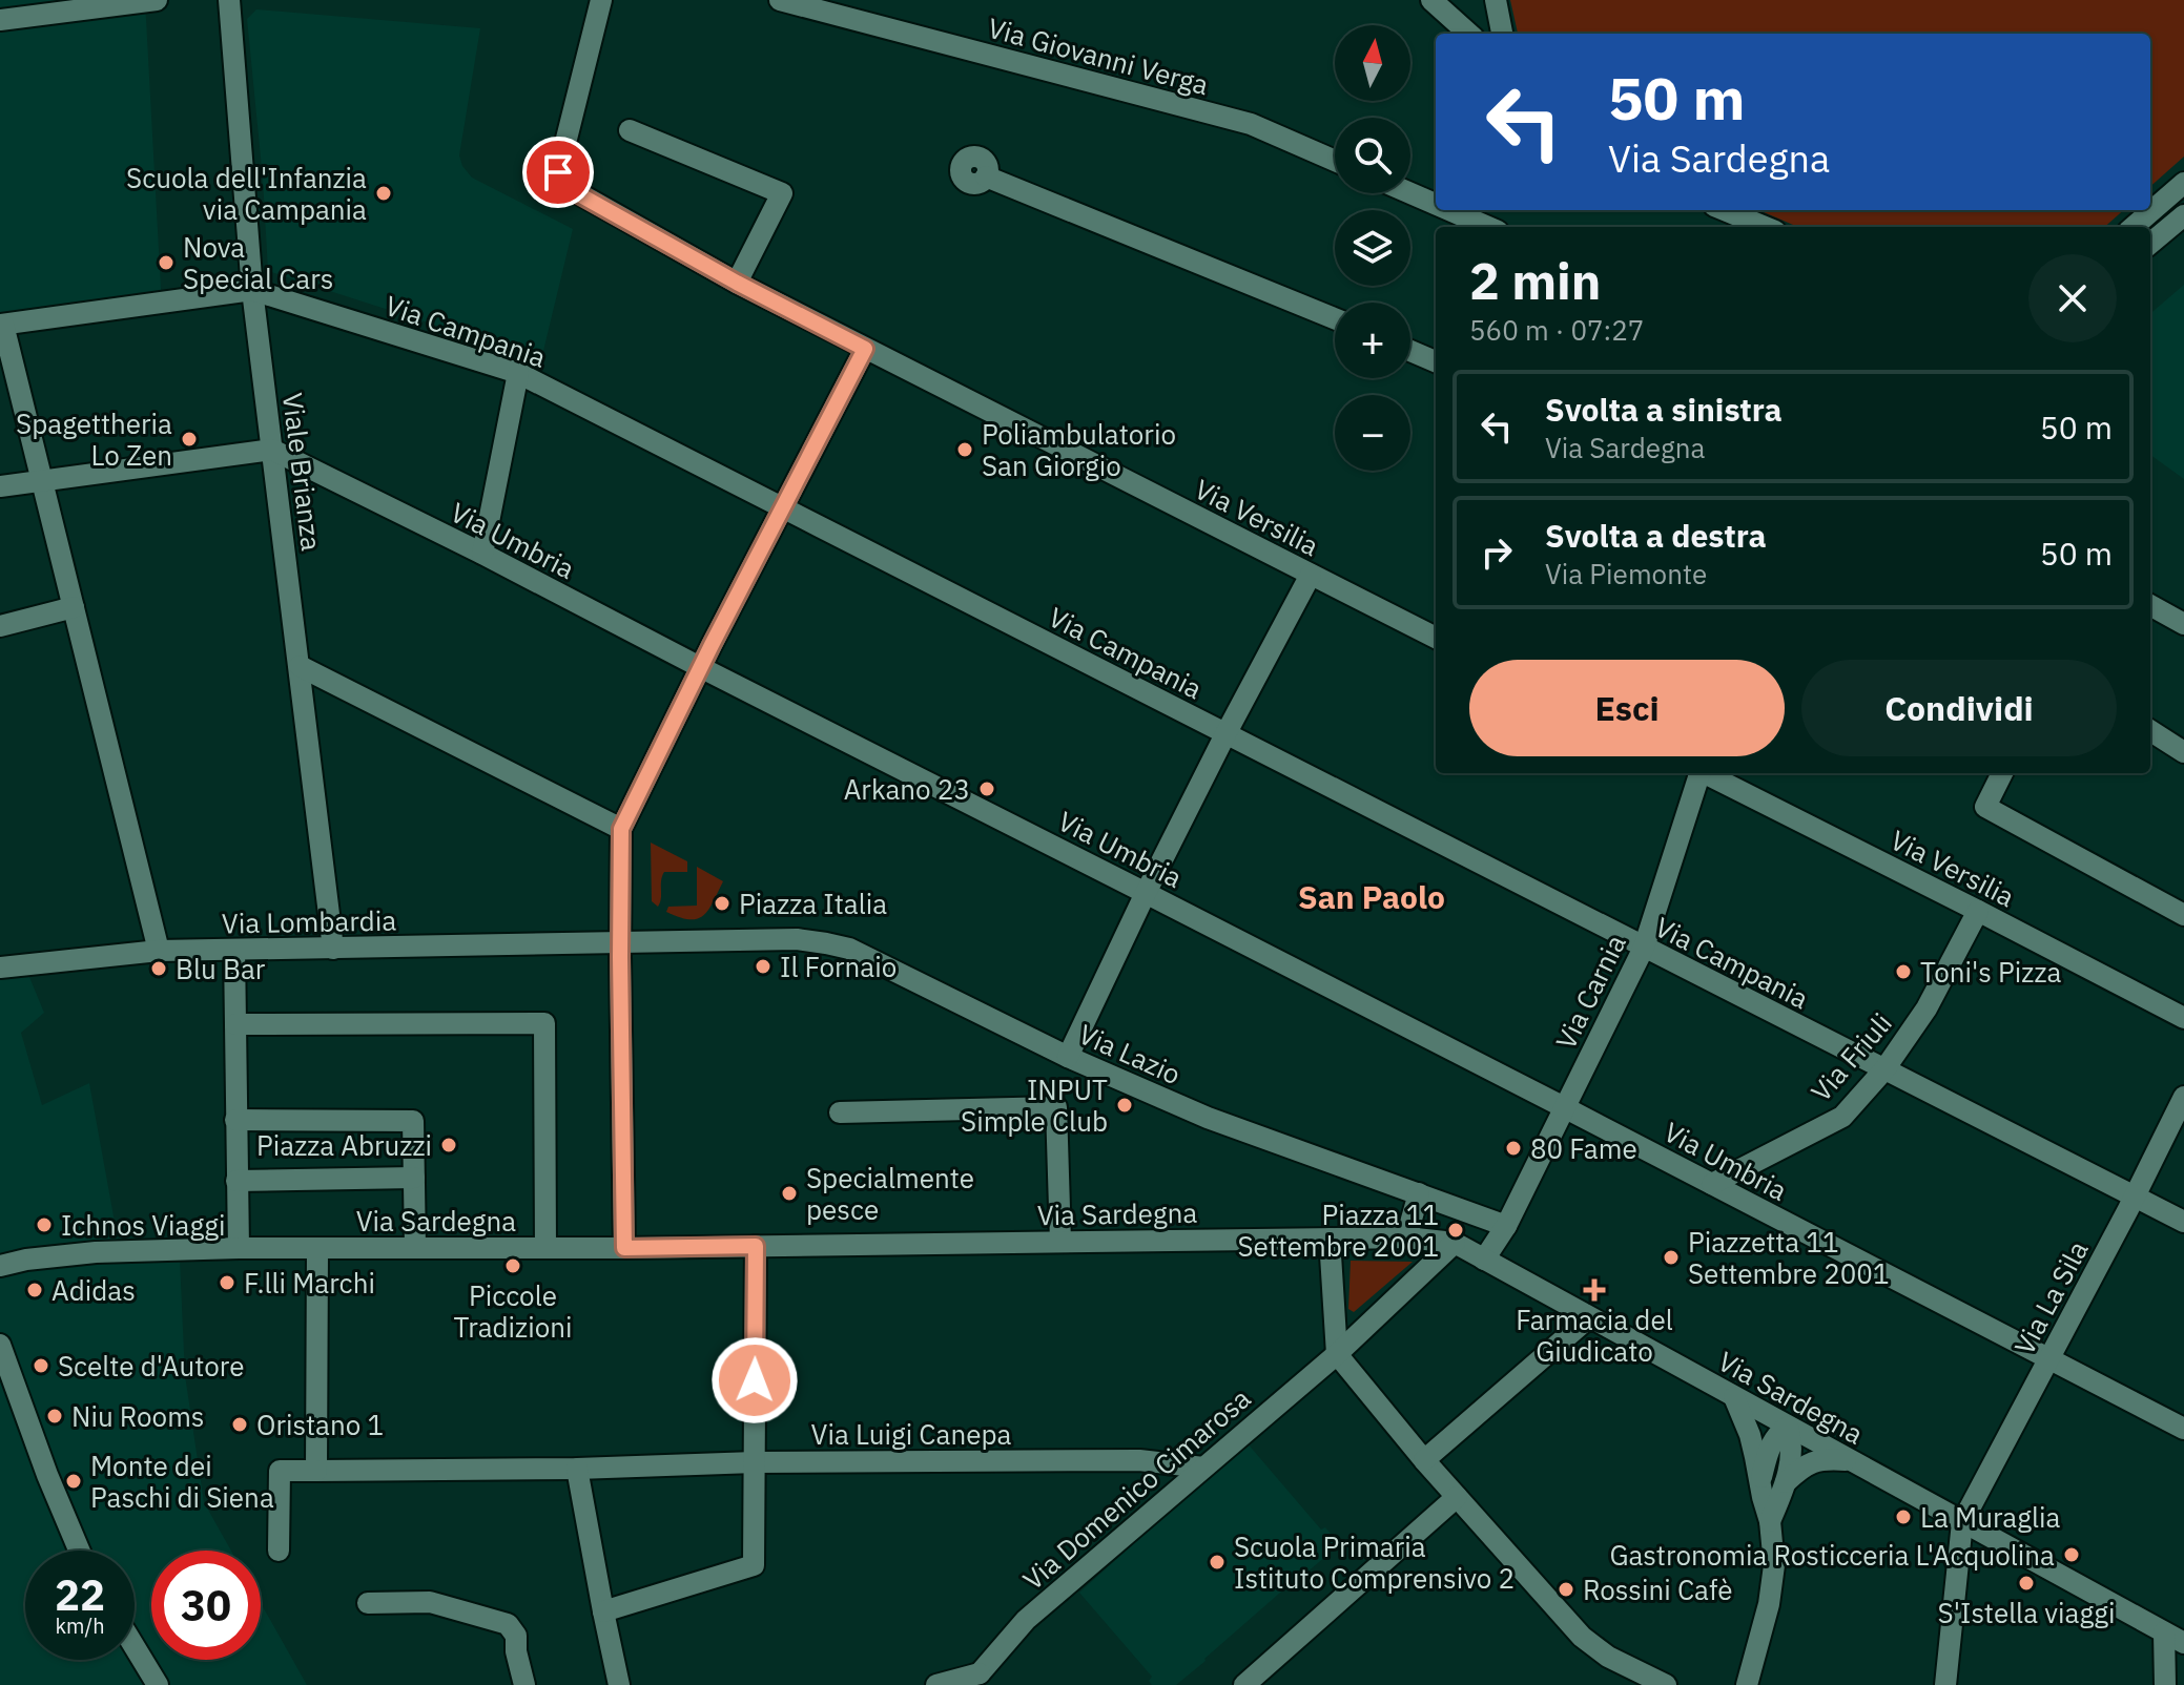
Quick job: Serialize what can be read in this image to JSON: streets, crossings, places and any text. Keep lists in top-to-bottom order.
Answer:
{
  "streets": {
    "street": [
      "Via Giovanni Verga",
      "Via Campania",
      "Viale Brianza",
      "Via Versilia",
      "Via Umbria",
      "Via Lombardia",
      "Via Carnia",
      "Via Lazio",
      "Via Friuli",
      "Via Sardegna",
      "Via La Sila",
      "Via Luigi Canepa",
      "Via Domenico Cimarosa"
    ]
  },
  "crossings": [
    ["Via Campania", "Viale Brianza"],
    ["Via Campania", "Via Carnia"],
    ["Via Campania", "Via Friuli"],
    ["Via Campania", "Via La Sila"],
    ["Viale Brianza", "Via Umbria"],
    ["Viale Brianza", "Via Lombardia"],
    ["Via Versilia", "Via Friuli"],
    ["Via Umbria", "Via Carnia"],
    ["Via Umbria", "Via Friuli"],
    ["Via Umbria", "Via La Sila"],
    ["Via Lombardia", "Via Lazio"],
    ["Via Sardegna", "Via La Sila"],
    ["Via Sardegna", "Via Domenico Cimarosa"],
    ["Via Luigi Canepa", "Via Domenico Cimarosa"]
  ],
  "districts": ["San Paolo"],
  "places": {
    "other": [
      "Scuola dell'Infanzia via Campania",
      "Nova Special Cars",
      "Spagettheria Lo Zen",
      "Poliambulatorio San Giorgio",
      "Arkano 23",
      "Piazza Italia",
      "Il Fornaio",
      "Blu Bar",
      "Toni's Pizza",
      "INPUT Simple Club",
      "Piazza Abruzzi",
      "80 Fame",
      "Specialmente pesce",
      "Ichnos Viaggi",
      "Piazza 11 Settembre 2001",
      "Piazzetta 11 Settembre 2001",
      "Piccole Tradizioni",
      "F.lli Marchi",
      "Adidas",
      "Scelte d'Autore",
      "Niu Rooms",
      "Oristano 1",
      "Monte dei Paschi di Siena",
      "La Muraglia",
      "Gastronomia Rosticceria L'Acquolina",
      "Scuola Primaria Istituto Comprensivo 2",
      "S'Istella viaggi",
      "Rossini Cafè"
    ],
    "health": ["Farmacia del Giudicato"]
  },
  "north": "top",
  "page": {
    "map_buttons": ["+", "−"],
    "turn": ["50 m", "Via Sardegna"],
    "heading": ["2 min", "560 m · 07:27"],
    "list": [
      {
        "name": "Svolta a sinistra",
        "note": "Via Sardegna",
        "value": "50 m"
      },
      {
        "name": "Svolta a destra",
        "note": "Via Piemonte",
        "value": "50 m"
      }
    ],
    "buttons": ["Esci", "Condividi"],
    "speed": "22 km/h",
    "limit": "30"
  }
}
